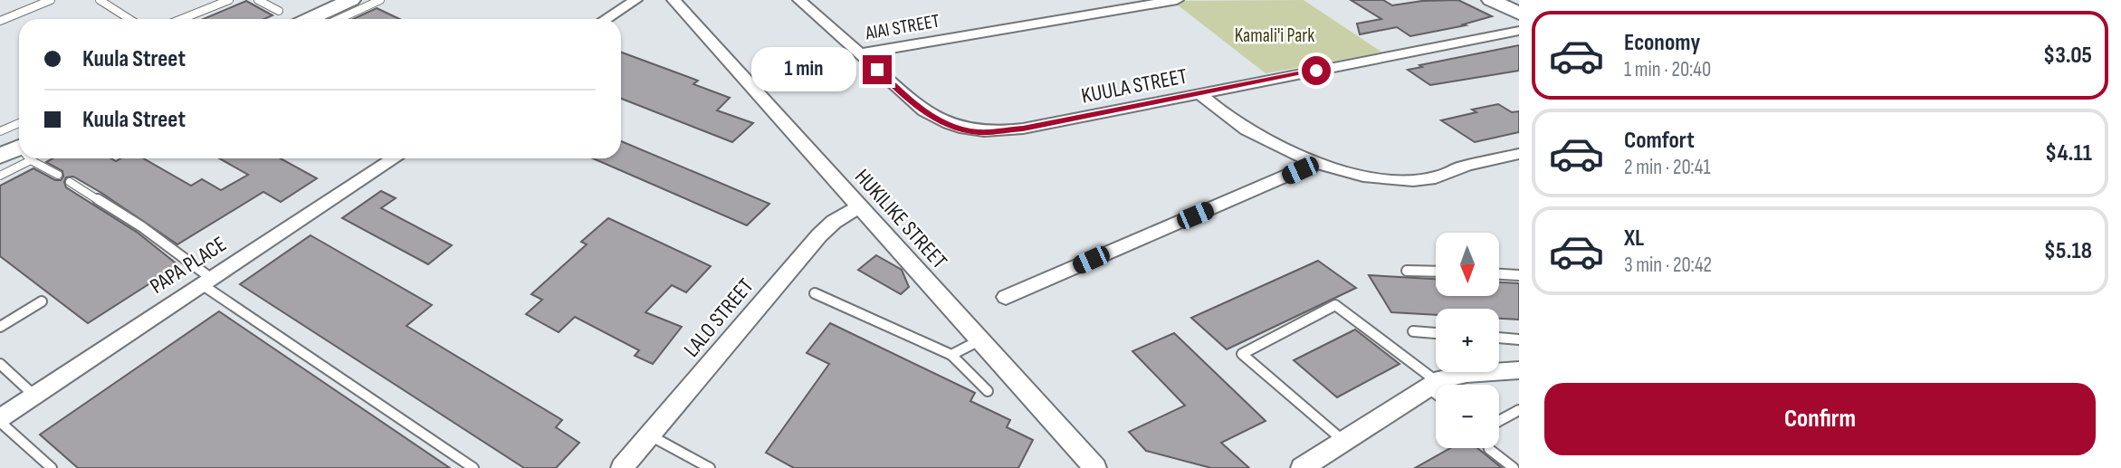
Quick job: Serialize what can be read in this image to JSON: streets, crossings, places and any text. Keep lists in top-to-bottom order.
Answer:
{
  "streets": {
    "street": [
      "AIAI STREET",
      "KUULA STREET",
      "HUKILIKE STREET",
      "PAPA PLACE",
      "LALO STREET"
    ]
  },
  "crossings": [
    ["AIAI STREET", "KUULA STREET"],
    ["HUKILIKE STREET", "LALO STREET"]
  ],
  "parks": ["Kamali'i Park"],
  "north": "bottom",
  "page": {
    "list": [
      {
        "name": "Economy",
        "note": "1 min · 20:40",
        "value": "$3.05"
      },
      {
        "name": "Comfort",
        "note": "2 min · 20:41",
        "value": "$4.11"
      },
      {
        "name": "XL",
        "note": "3 min · 20:42",
        "value": "$5.18"
      }
    ],
    "banner": ["Kuula Street", "Kuula Street"],
    "bubble": "1 min",
    "map_buttons": ["+", "−"],
    "buttons": "Confirm"
  }
}
